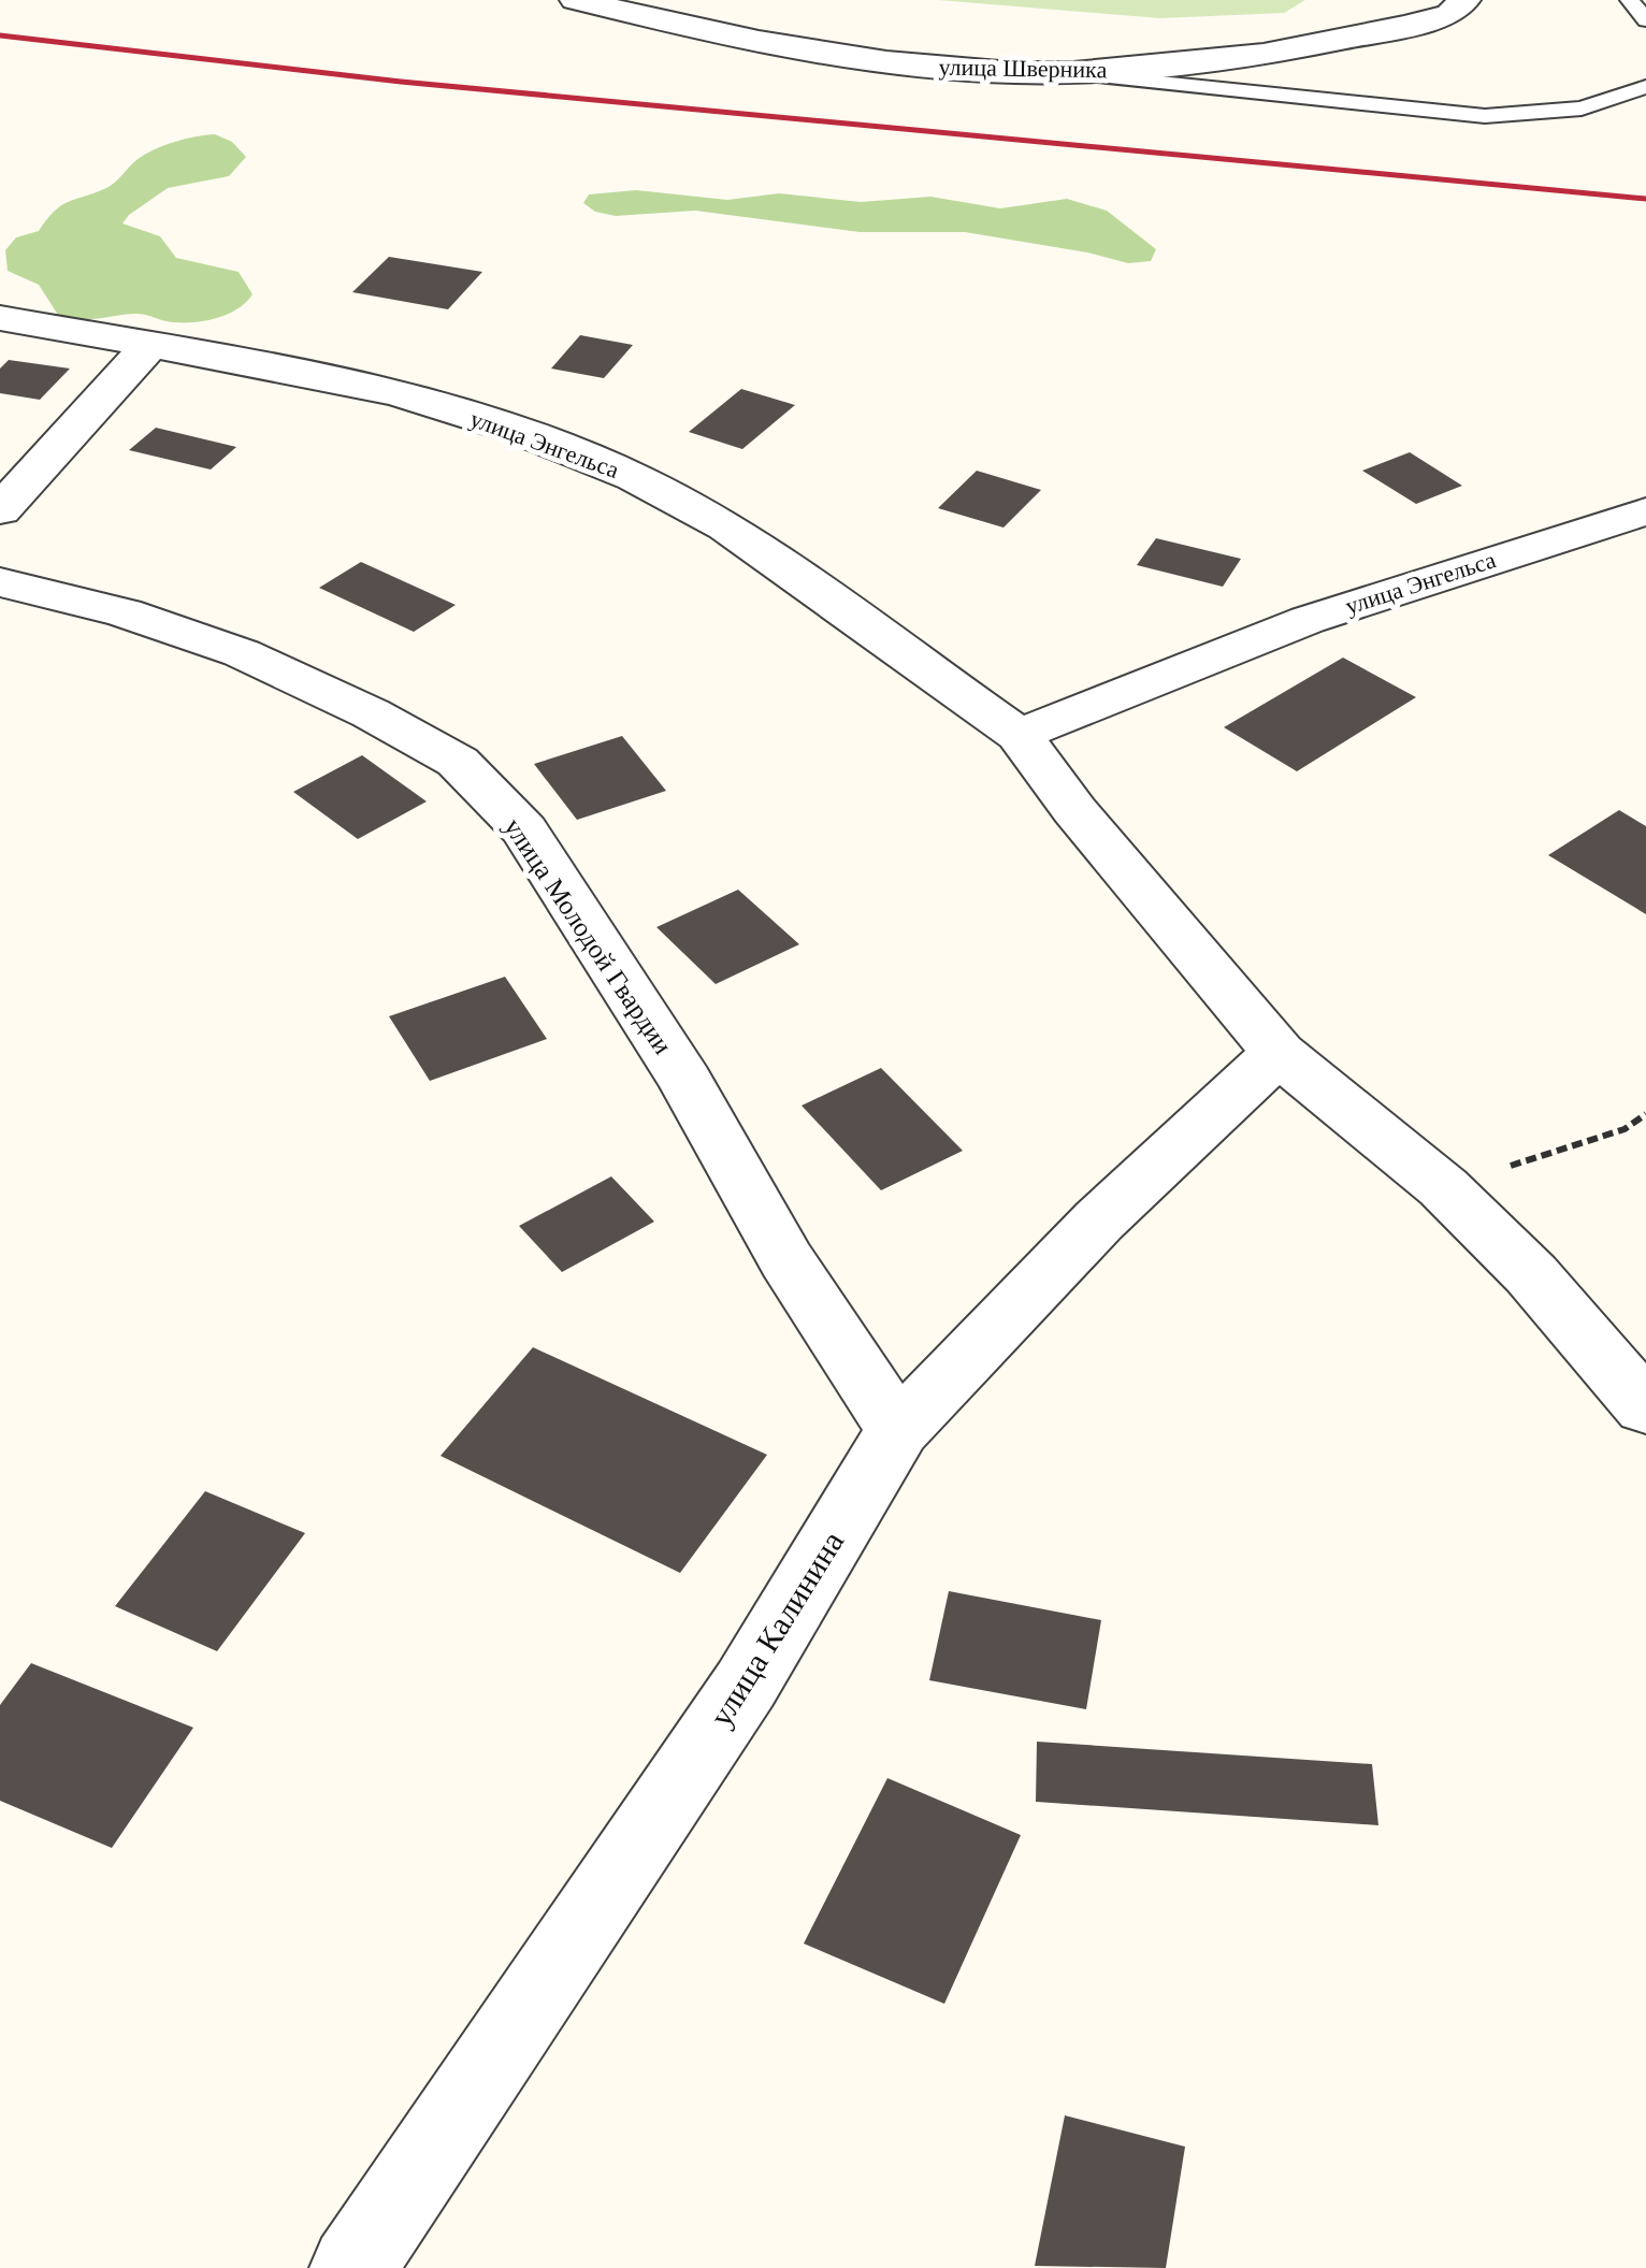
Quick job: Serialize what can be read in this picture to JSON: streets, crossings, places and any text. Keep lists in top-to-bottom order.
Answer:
{
  "streets": {
    "street": [
      "улица Шверника",
      "улица Энгельса",
      "улица Молодой Гвардии",
      "улица Калинина"
    ]
  },
  "crossings": [
    ["улица Энгельса", "улица Калинина"],
    ["улица Молодой Гвардии", "улица Калинина"]
  ]
}
